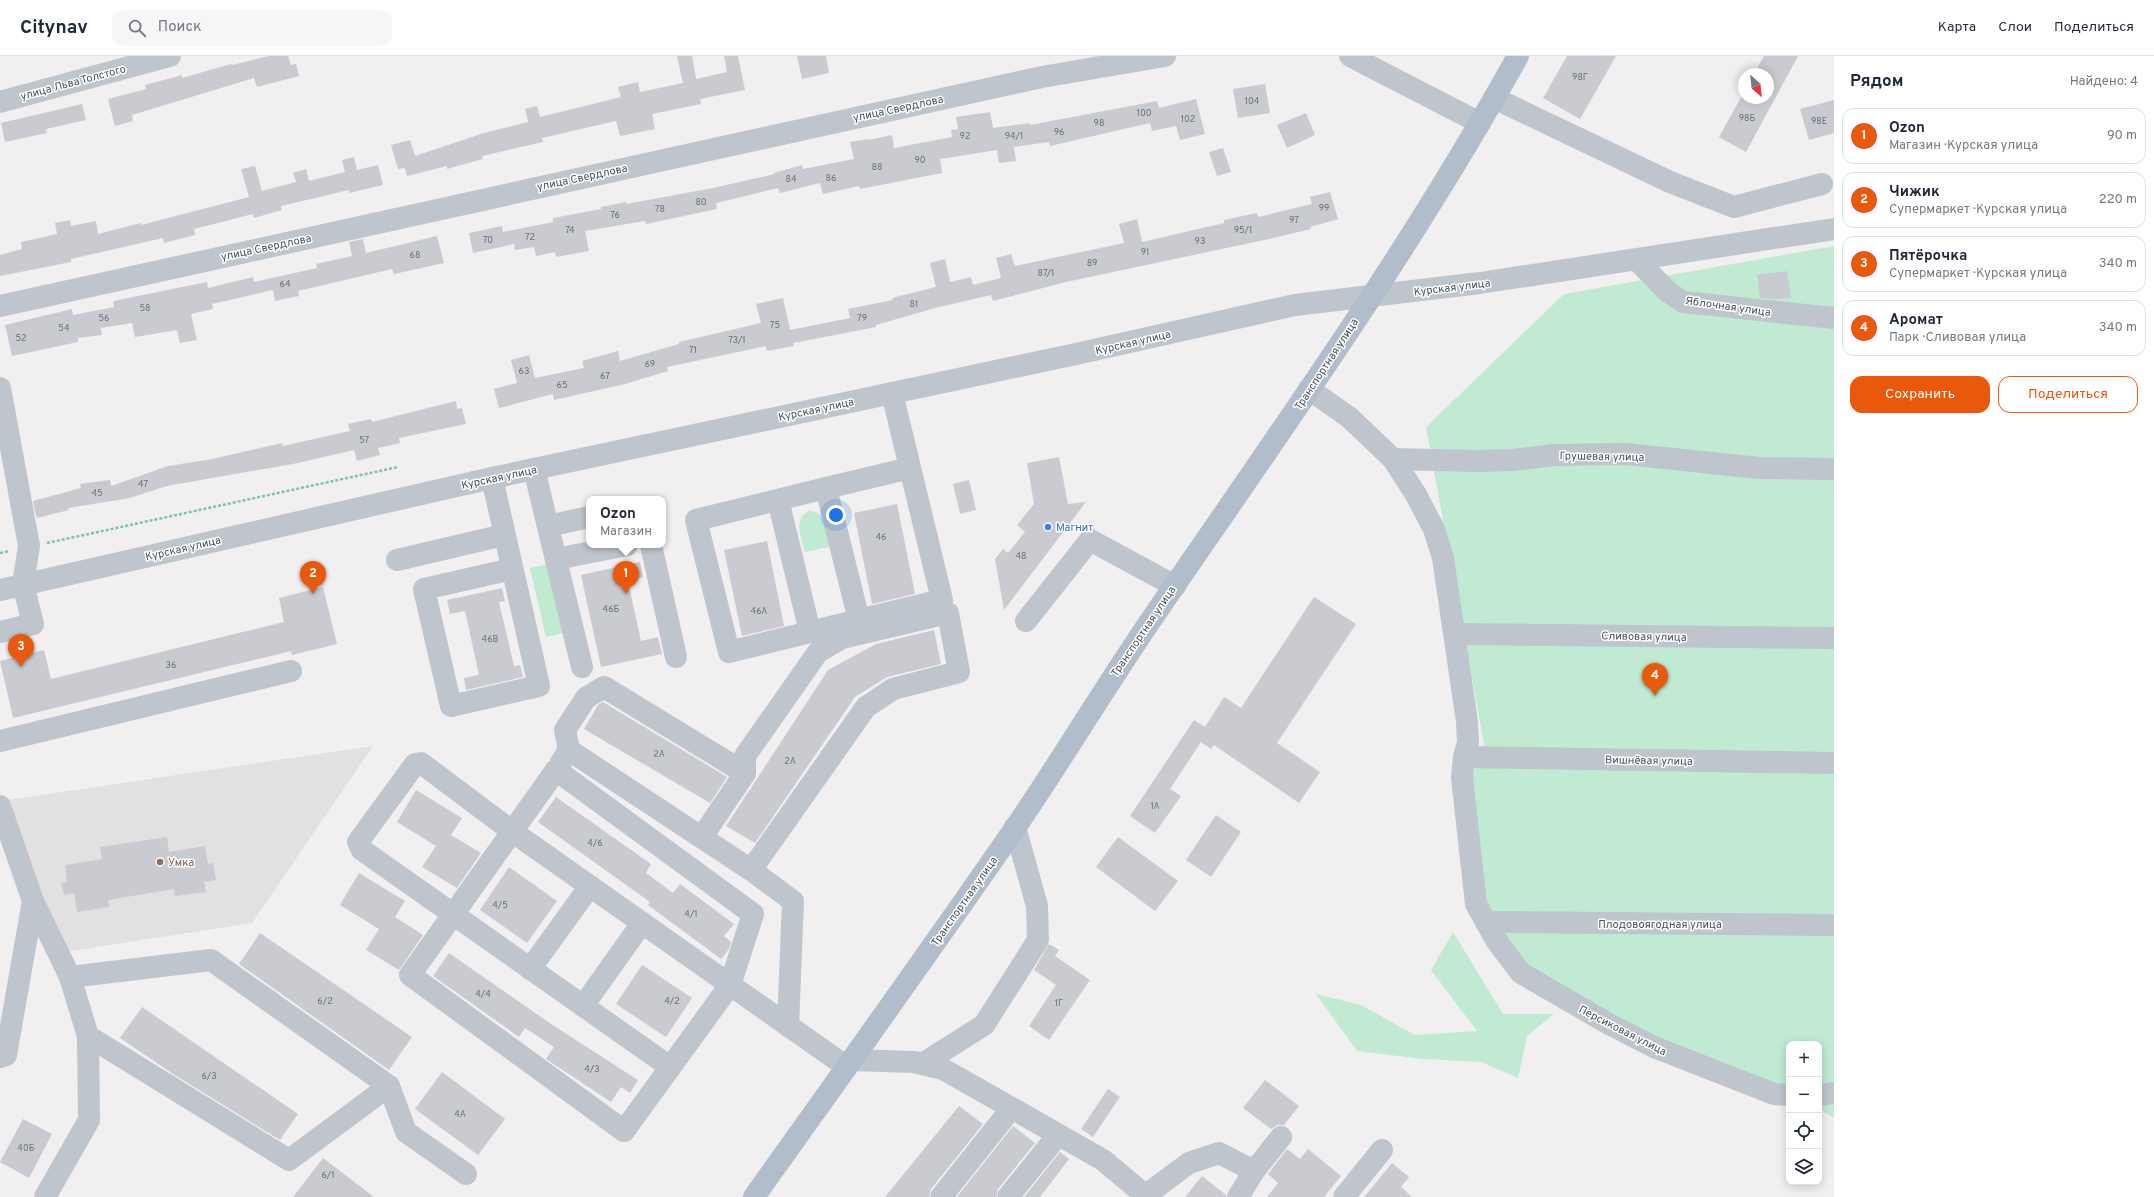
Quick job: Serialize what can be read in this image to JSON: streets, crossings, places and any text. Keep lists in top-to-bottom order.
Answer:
{
  "streets": {
    "main road": ["Транспортная улица"],
    "street": [
      "улица Льва Толстого",
      "улица Свердлова",
      "Курская улица",
      "Яблочная улица",
      "Грушевая улица",
      "Сливовая улица",
      "Вишнёвая улица",
      "Плодовоягодная улица",
      "Персиковая улица"
    ]
  },
  "crossings": [
    ["Курская улица", "Яблочная улица"],
    ["Курская улица", "Транспортная улица"],
    ["Транспортная улица", "Персиковая улица"],
    ["Грушевая улица", "Персиковая улица"],
    ["Сливовая улица", "Персиковая улица"],
    ["Вишнёвая улица", "Персиковая улица"],
    ["Плодовоягодная улица", "Персиковая улица"]
  ],
  "places": ["Магнит", "Умка"],
  "house_numbers": [
    "98Г",
    "104",
    "100",
    "98Б",
    "102",
    "98Е",
    "98",
    "96",
    "92",
    "94/1",
    "90",
    "88",
    "86",
    "84",
    "80",
    "99",
    "78",
    "76",
    "97",
    "74",
    "95/1",
    "72",
    "70",
    "93",
    "91",
    "68",
    "89",
    "87/1",
    "64",
    "81",
    "58",
    "56",
    "79",
    "75",
    "54",
    "52",
    "73/1",
    "71",
    "69",
    "63",
    "67",
    "65",
    "57",
    "47",
    "45",
    "46",
    "48",
    "46Б",
    "46А",
    "46В",
    "36",
    "2А",
    "2А",
    "1А",
    "4/6",
    "4/5",
    "4/1",
    "4/4",
    "6/2",
    "4/2",
    "1Г",
    "4/3",
    "6/3",
    "4А",
    "40Б",
    "6/1"
  ],
  "north": "bottom right",
  "page": {
    "header": "Citynav",
    "search": "Поиск",
    "nav": ["Карта", "Слои", "Поделиться"],
    "heading": ["Рядом", "Найдено: 4"],
    "list": [
      {
        "mark": "1",
        "name": "Ozon",
        "note": "Магазин · Курская улица",
        "value": "90 m"
      },
      {
        "mark": "2",
        "name": "Чижик",
        "note": "Супермаркет · Курская улица",
        "value": "220 m"
      },
      {
        "mark": "3",
        "name": "Пятёрочка",
        "note": "Супермаркет · Курская улица",
        "value": "340 m"
      },
      {
        "mark": "4",
        "name": "Аромат",
        "note": "Парк · Сливовая улица",
        "value": "340 m"
      }
    ],
    "buttons": ["Сохранить", "Поделиться"],
    "popup": ["Ozon", "Магазин"],
    "pins": [
      "1",
      "2",
      "3",
      "4"
    ],
    "map_buttons": ["+", "−"]
  }
}
